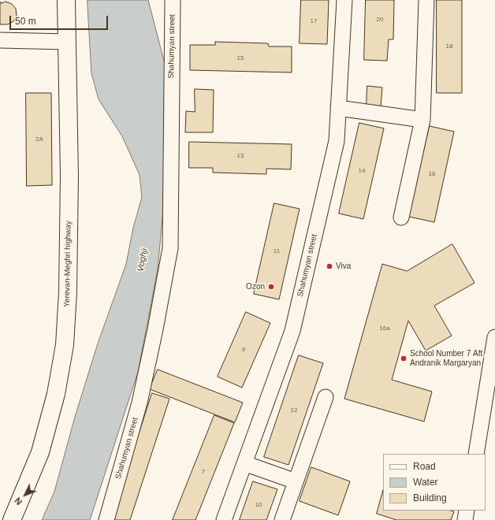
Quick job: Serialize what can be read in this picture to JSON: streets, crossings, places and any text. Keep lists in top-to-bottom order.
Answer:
{
  "streets": {
    "highway": ["Yerevan-Meghri highway"],
    "street": ["Shahumyan street"]
  },
  "water": ["Voghji"],
  "places": ["Viva", "Ozon", "School Number 7 Aft. Andranik Margaryan"],
  "house_numbers": [
    "20",
    "17",
    "18",
    "15",
    "2A",
    "13",
    "14",
    "16",
    "11",
    "16a",
    "9",
    "12",
    "7",
    "10"
  ],
  "legend": ["Road", "Water", "Building"],
  "scale_bar": "50 m",
  "north": "bottom left"
}
